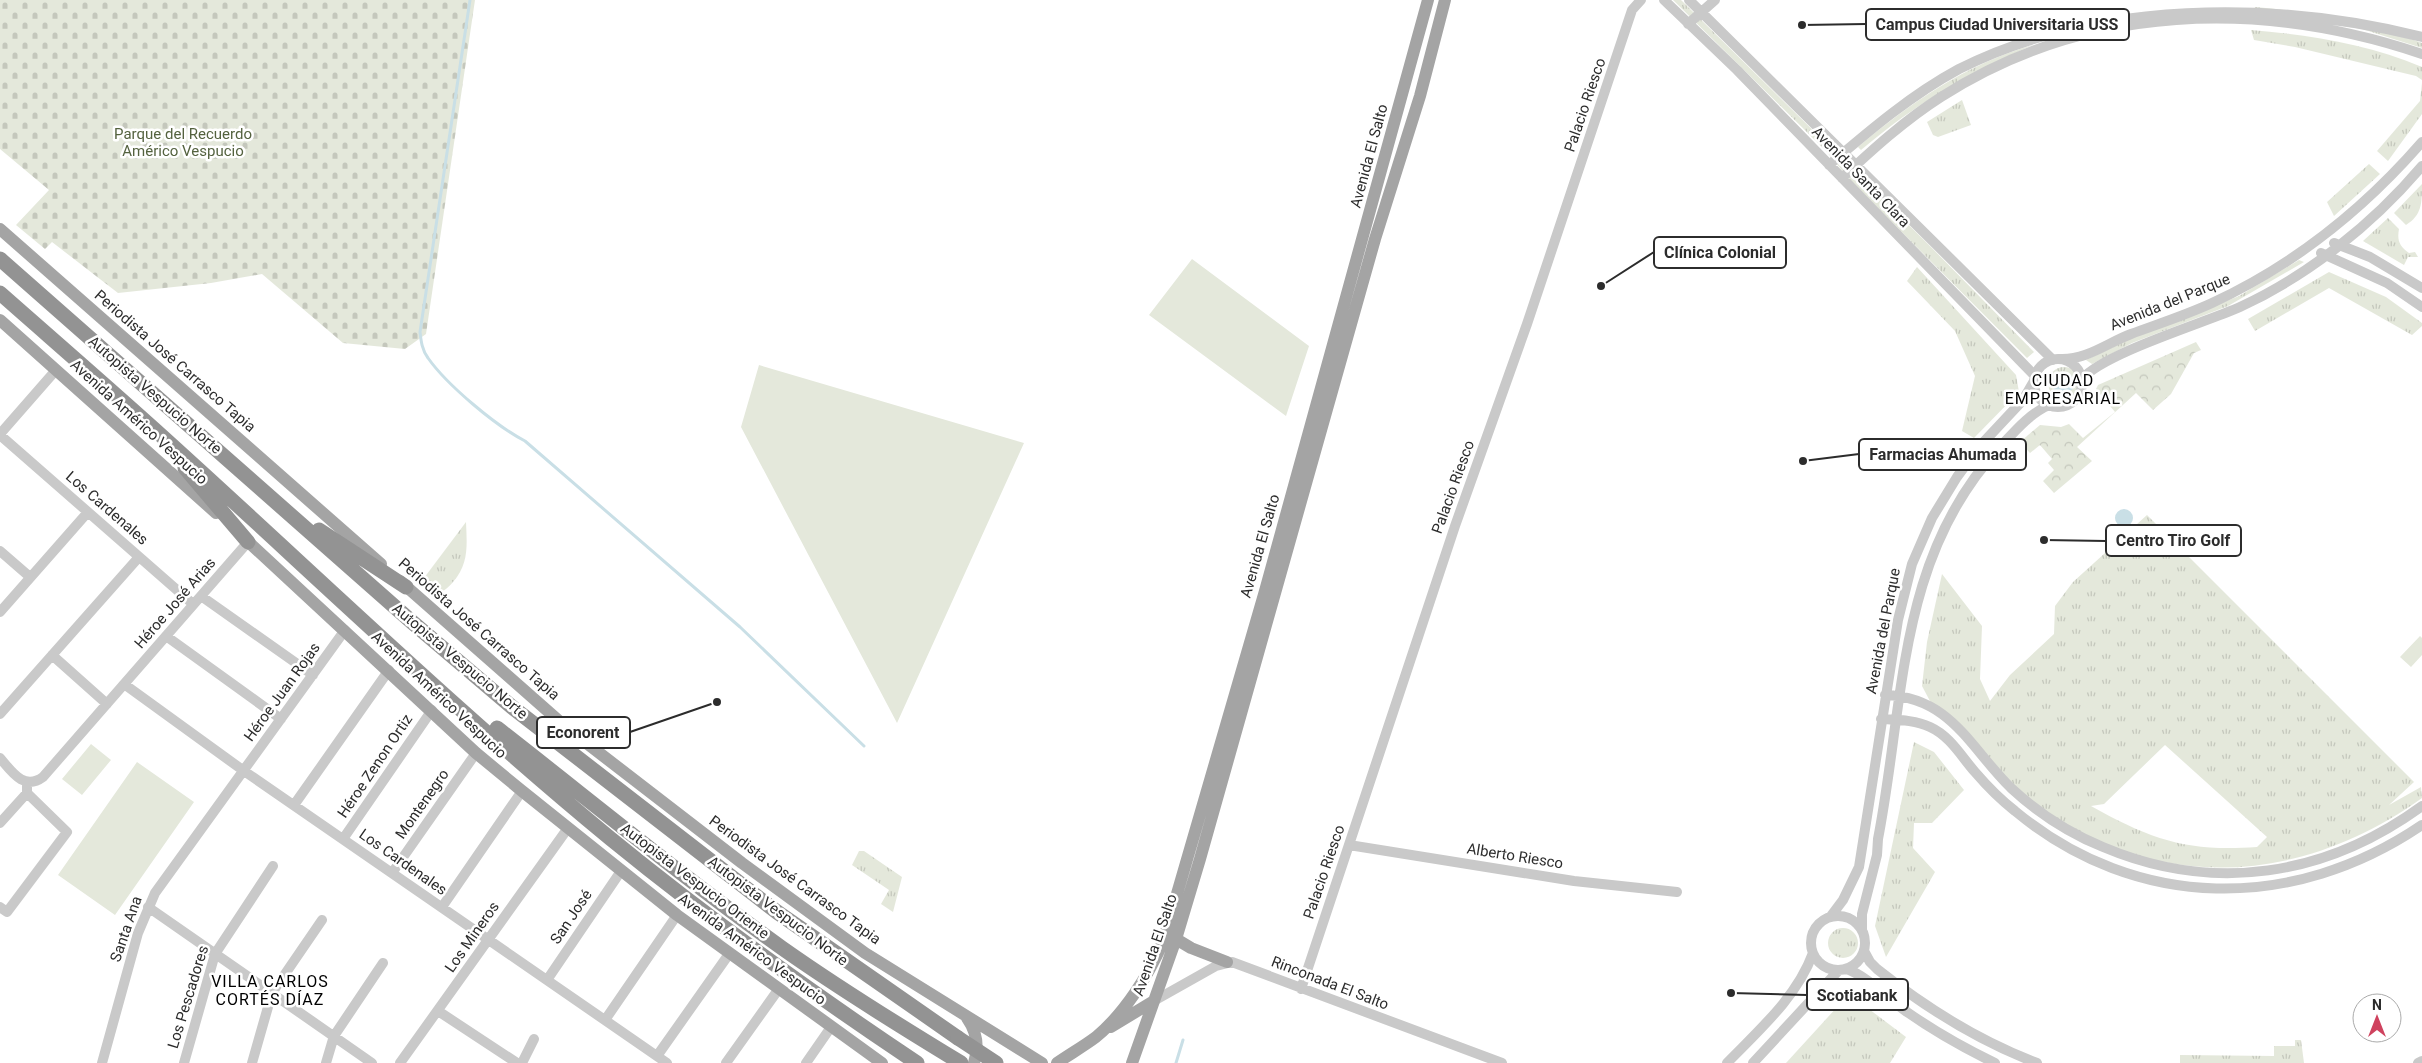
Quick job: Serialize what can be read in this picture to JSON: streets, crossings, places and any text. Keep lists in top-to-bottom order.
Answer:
{
  "streets": {
    "highway": ["Autopista Vespucio Norte", "Autopista Vespucio Oriente"],
    "main road": ["Avenida El Salto", "Periodista José Carrasco Tapia", "Avenida Américo Vespucio"],
    "street": [
      "Palacio Riesco",
      "Avenida Santa Clara",
      "Avenida del Parque",
      "Los Cardenales",
      "Héroe José Arias",
      "Héroe Juan Rojas",
      "Héroe Zenon Ortiz",
      "Montenegro",
      "Alberto Riesco",
      "San José",
      "Santa Ana",
      "Los Mineros",
      "Rinconada El Salto",
      "Los Pescadores"
    ]
  },
  "crossings": [
    ["Palacio Riesco", "Alberto Riesco"],
    ["Palacio Riesco", "Rinconada El Salto"],
    ["Avenida Santa Clara", "Avenida del Parque"],
    ["Autopista Vespucio Norte", "Autopista Vespucio Oriente"],
    ["Avenida Américo Vespucio", "Héroe José Arias"],
    ["Avenida Américo Vespucio", "Héroe Juan Rojas"],
    ["Avenida Américo Vespucio", "Héroe Zenon Ortiz"],
    ["Avenida Américo Vespucio", "Montenegro"],
    ["Avenida Américo Vespucio", "San José"],
    ["Avenida Américo Vespucio", "Los Mineros"],
    ["Los Cardenales", "Héroe José Arias"],
    ["Los Cardenales", "Héroe Juan Rojas"],
    ["Los Cardenales", "Héroe Zenon Ortiz"],
    ["Los Cardenales", "Montenegro"],
    ["Los Cardenales", "San José"],
    ["Los Cardenales", "Santa Ana"],
    ["Los Cardenales", "Los Mineros"],
    ["Héroe Juan Rojas", "Santa Ana"]
  ],
  "districts": ["CIUDAD EMPRESARIAL", "VILLA CARLOS CORTÉS DÍAZ"],
  "parks": ["Parque del Recuerdo Américo Vespucio"],
  "places": [
    "Campus Ciudad Universitaria USS",
    "Clínica Colonial",
    "Farmacias Ahumada",
    "Centro Tiro Golf",
    "Econorent",
    "Scotiabank"
  ],
  "north": "top"
}
